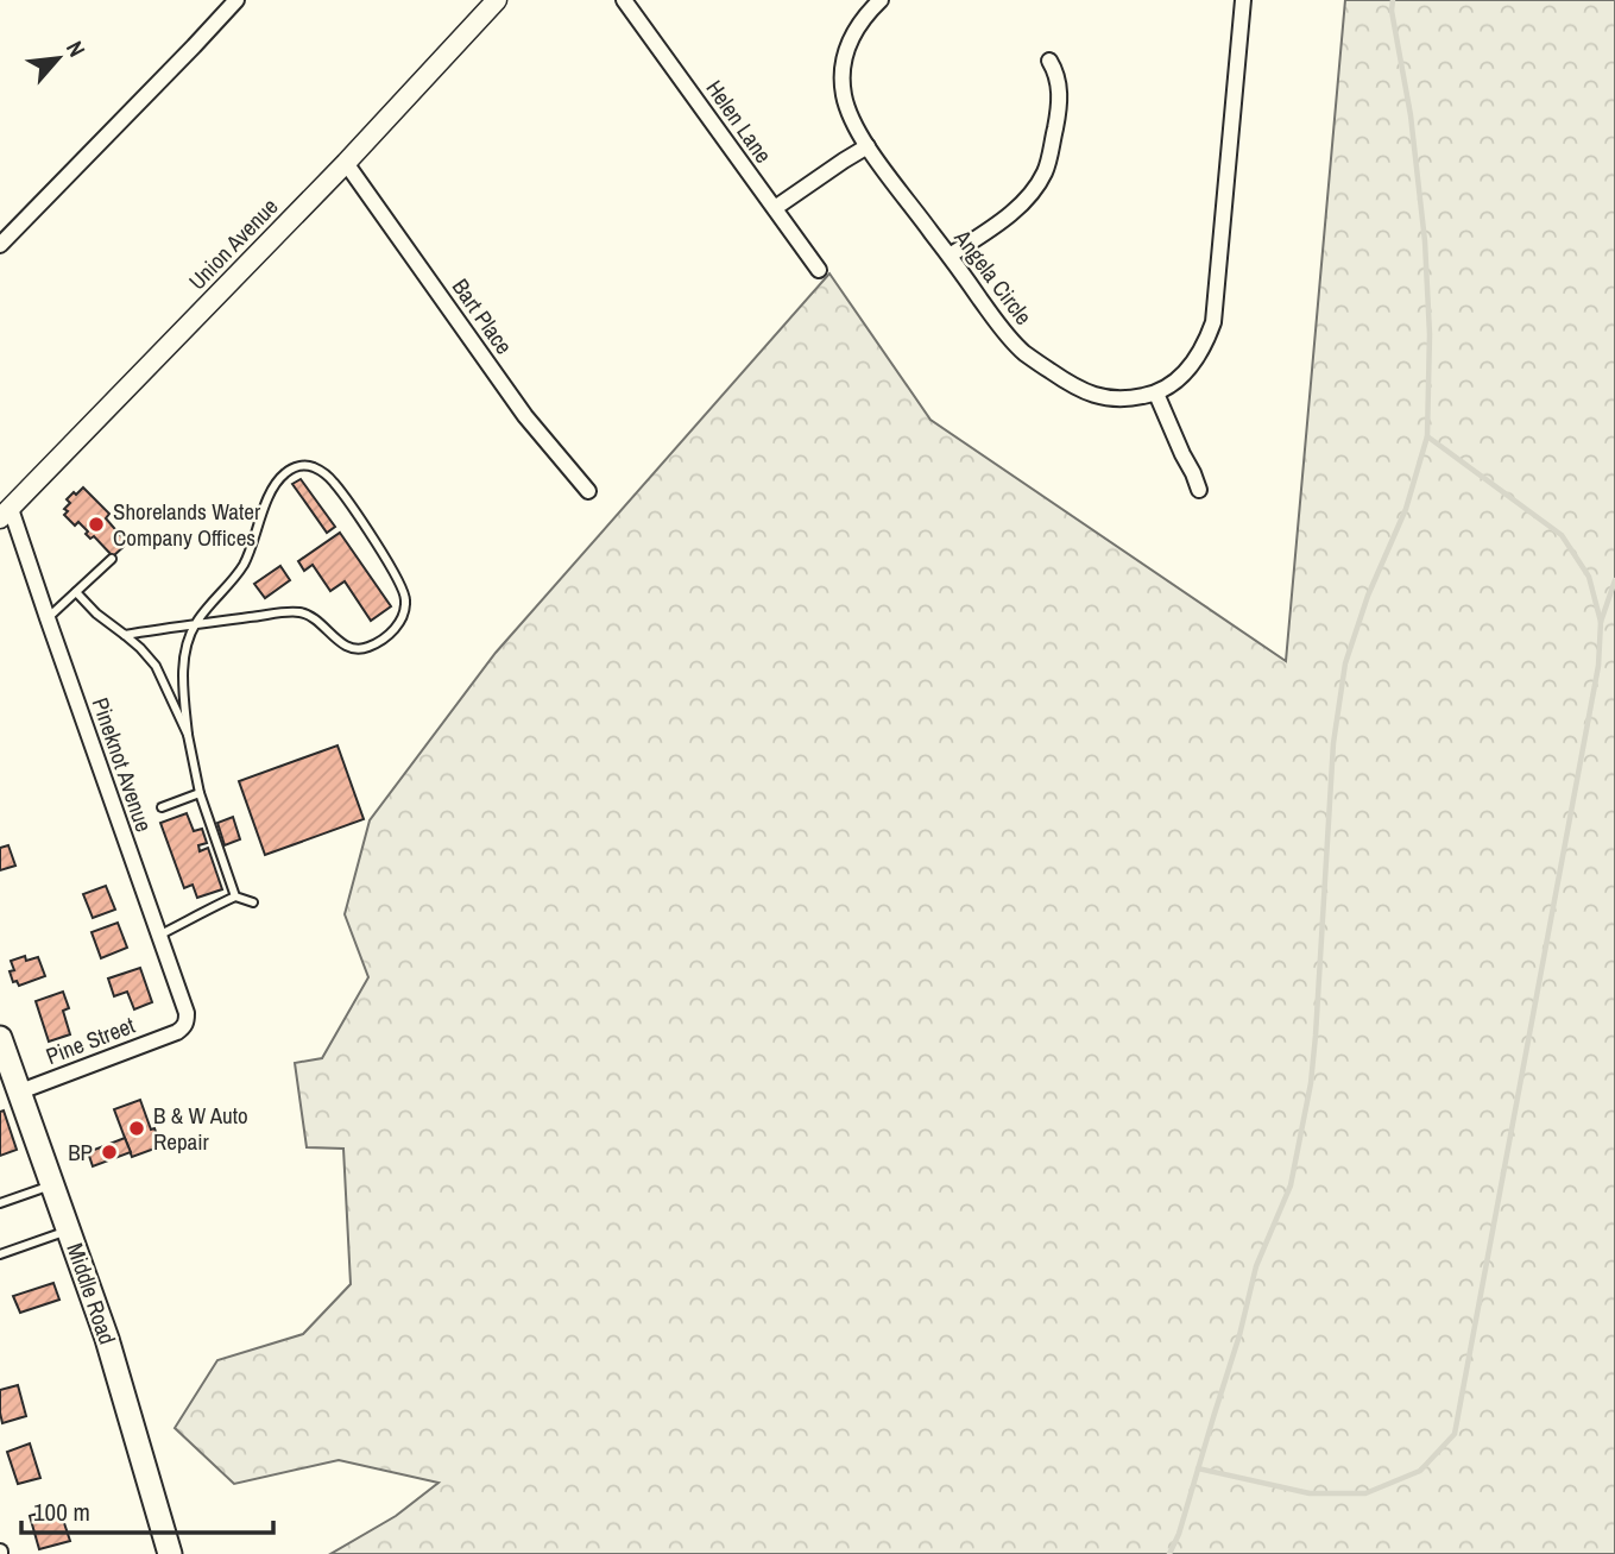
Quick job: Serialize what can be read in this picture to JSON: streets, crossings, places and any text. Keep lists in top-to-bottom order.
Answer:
{
  "streets": {
    "main road": ["Middle Road"],
    "street": [
      "Helen Lane",
      "Union Avenue",
      "Angela Circle",
      "Bart Place",
      "Pineknot Avenue",
      "Pine Street"
    ]
  },
  "crossings": [
    ["Union Avenue", "Bart Place"],
    ["Union Avenue", "Pineknot Avenue"],
    ["Pineknot Avenue", "Pine Street"],
    ["Pine Street", "Middle Road"]
  ],
  "places": ["Shorelands Water Company Offices", "B & W Auto Repair", "BP"],
  "scale_bar": "100 m",
  "north": "top right"
}
